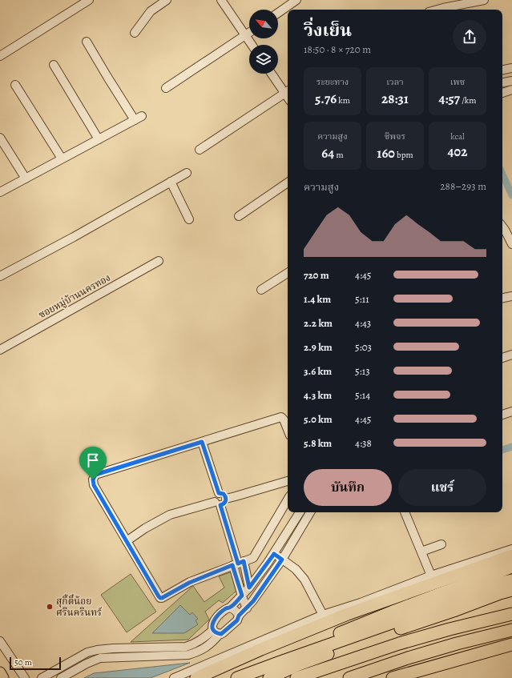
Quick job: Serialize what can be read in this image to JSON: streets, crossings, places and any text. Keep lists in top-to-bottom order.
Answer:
{
  "streets": {
    "street": ["ซอยหมู่บ้านนครทอง"]
  },
  "places": ["สุกี้ตี๋น้อย ศรีนครินทร์"],
  "scale_bar": "50 m",
  "north": "top left",
  "page": {
    "heading": ["วิ่งเย็น", "18:50 · 8 × 720 m"],
    "stats": [
      ["ระยะทาง", "5.76 km"],
      ["เวลา", "28:31"],
      ["เพซ", "4:57 /km"],
      ["ความสูง", "64 m"],
      ["ชีพจร", "160 bpm"],
      ["kcal", "402"]
    ],
    "chart": ["ความสูง", "288–293 m"],
    "list": [
      {
        "name": "720 m",
        "note": "4:45"
      },
      {
        "name": "1.4 km",
        "note": "5:11"
      },
      {
        "name": "2.2 km",
        "note": "4:43"
      },
      {
        "name": "2.9 km",
        "note": "5:03"
      },
      {
        "name": "3.6 km",
        "note": "5:13"
      },
      {
        "name": "4.3 km",
        "note": "5:14"
      },
      {
        "name": "5.0 km",
        "note": "4:45"
      },
      {
        "name": "5.8 km",
        "note": "4:38"
      }
    ],
    "buttons": ["บันทึก", "แชร์"],
    "scale": "50 m"
  }
}
